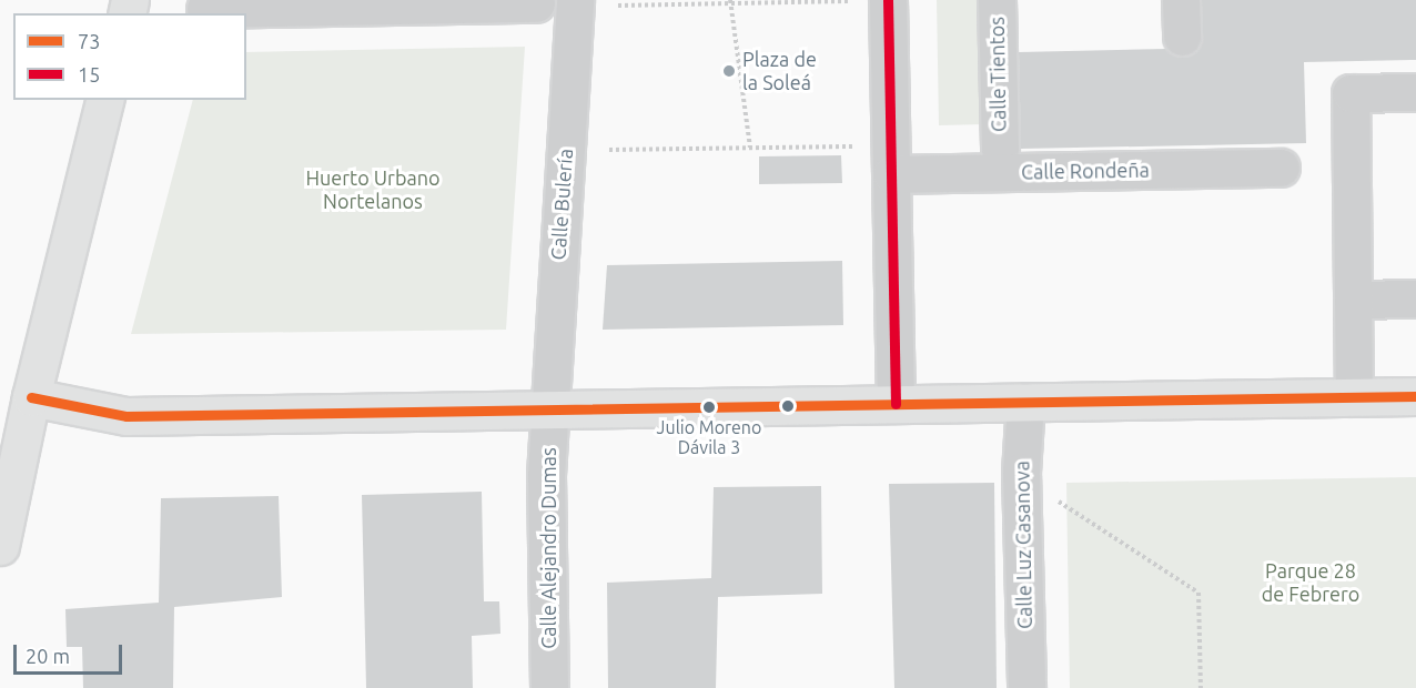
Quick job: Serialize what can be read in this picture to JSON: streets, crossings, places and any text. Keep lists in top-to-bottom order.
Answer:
{
  "streets": {
    "street": [
      "Calle Tientos",
      "Calle Rondeña",
      "Calle Bulería",
      "Calle Luz Casanova",
      "Calle Alejandro Dumas"
    ]
  },
  "crossings": [
    ["Calle Bulería", "Calle Alejandro Dumas"]
  ],
  "parks": ["Huerto Urbano Nortelanos", "Parque 28 de Febrero"],
  "places": ["Plaza de la Soleá", "Julio Moreno Dávila 3"],
  "lines": ["transit line 15", "transit line 73"],
  "legend": ["73", "15"],
  "scale_bar": "20 m"
}
